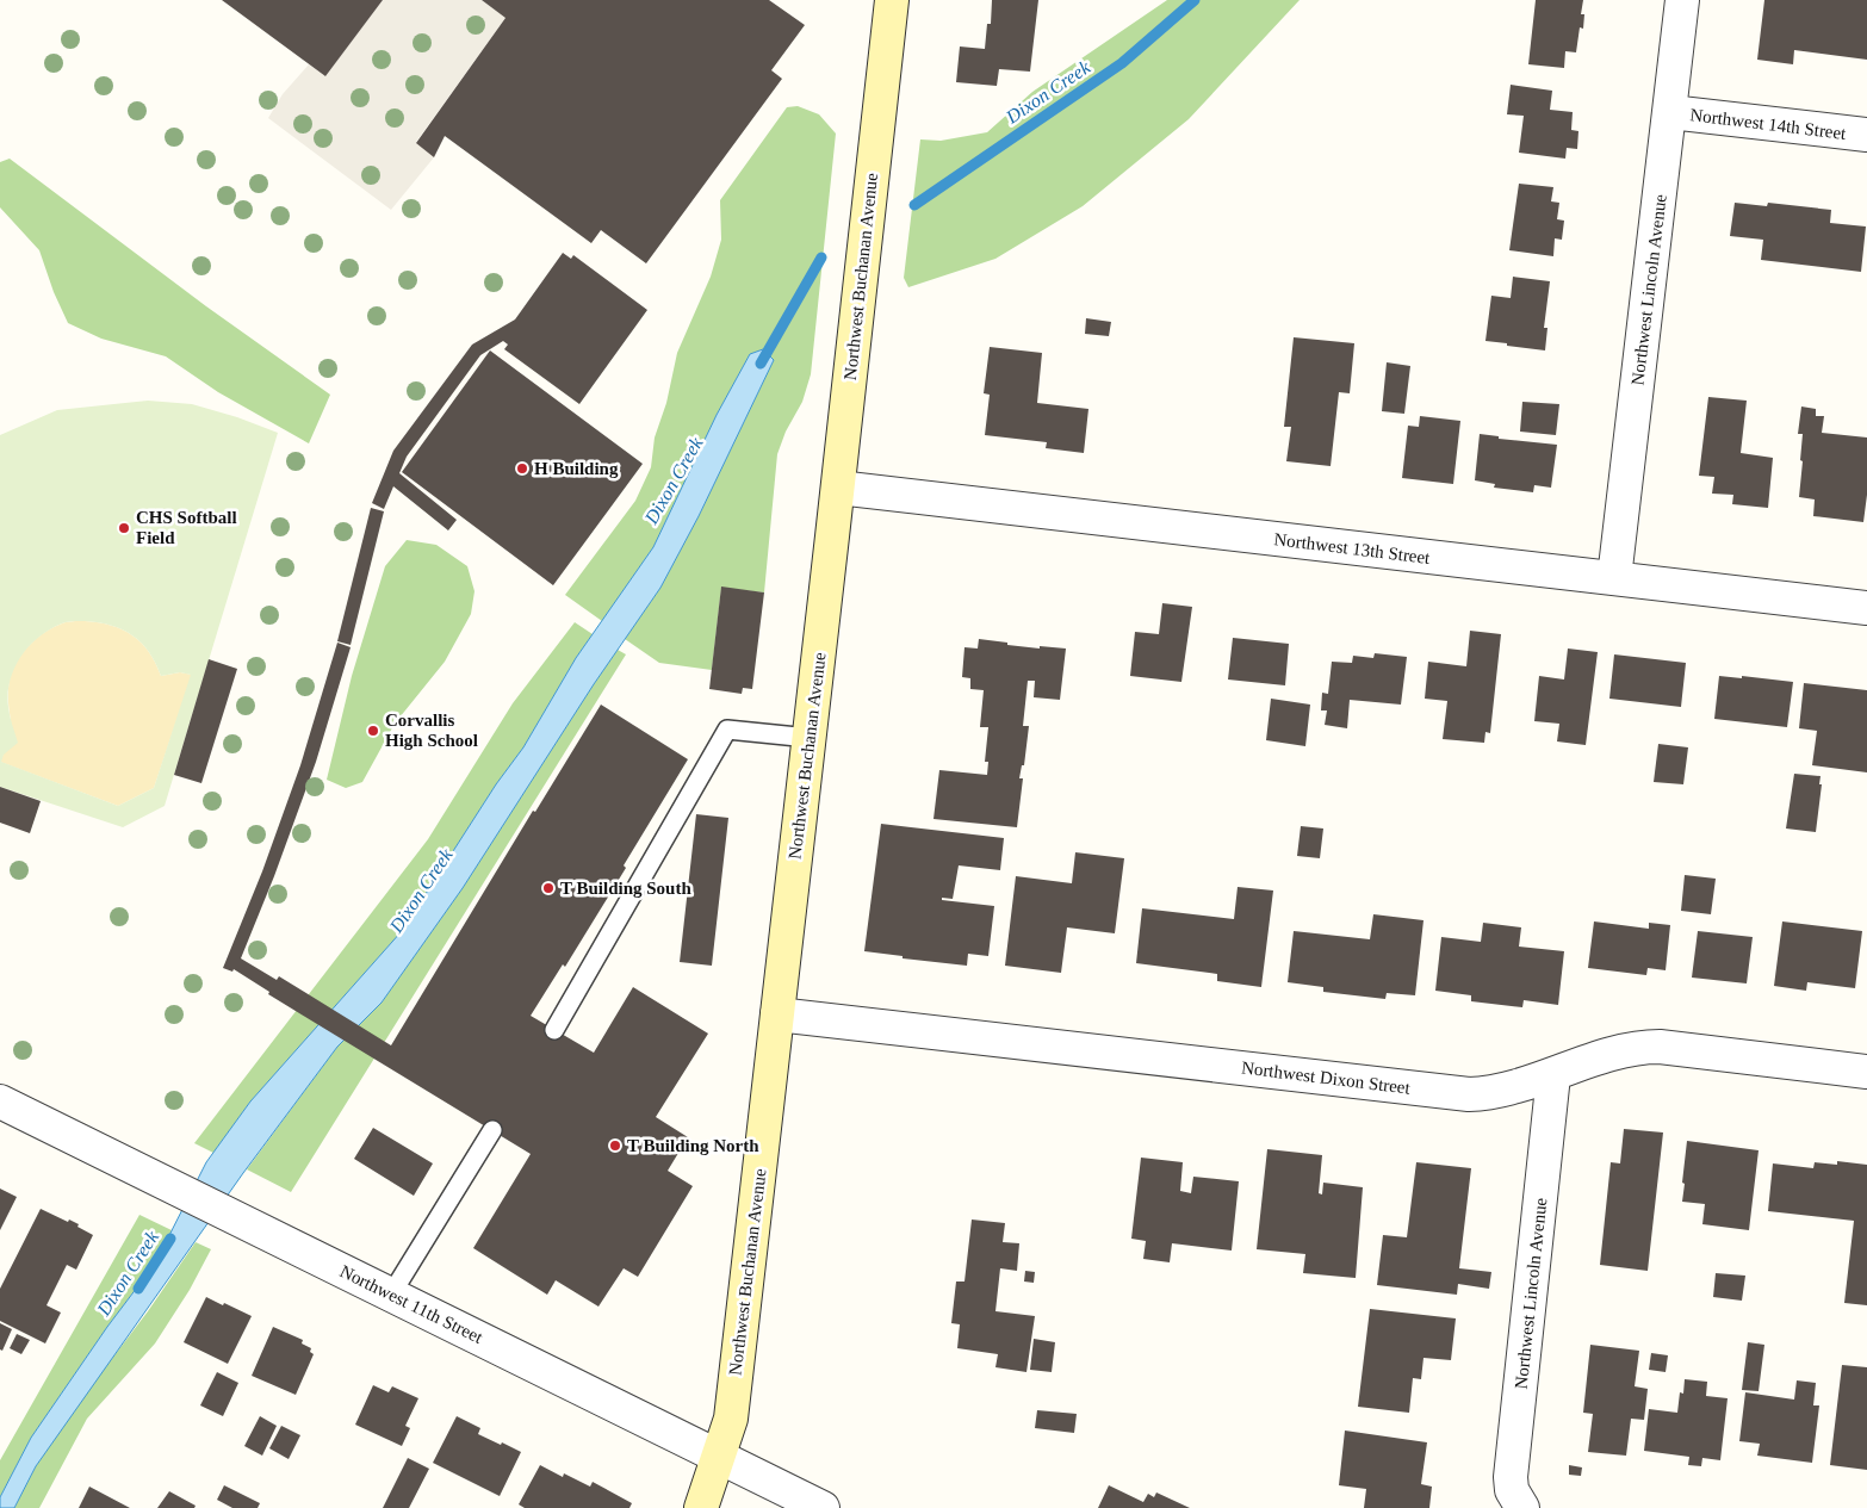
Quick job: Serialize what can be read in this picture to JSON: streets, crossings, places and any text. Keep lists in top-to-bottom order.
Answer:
{
  "streets": {
    "street": [
      "Northwest 14th Street",
      "Northwest Buchanan Avenue",
      "Northwest Lincoln Avenue",
      "Northwest 13th Street",
      "Northwest Dixon Street",
      "Northwest 11th Street"
    ]
  },
  "crossings": [
    ["Northwest 14th Street", "Northwest Lincoln Avenue"],
    ["Northwest Buchanan Avenue", "Northwest 13th Street"],
    ["Northwest Buchanan Avenue", "Northwest Dixon Street"],
    ["Northwest Buchanan Avenue", "Northwest 11th Street"],
    ["Northwest Lincoln Avenue", "Northwest 13th Street"],
    ["Northwest Lincoln Avenue", "Northwest Dixon Street"]
  ],
  "water": ["Dixon Creek"],
  "places": [
    "H Building",
    "CHS Softball Field",
    "Corvallis High School",
    "T Building South",
    "T Building North"
  ]
}
